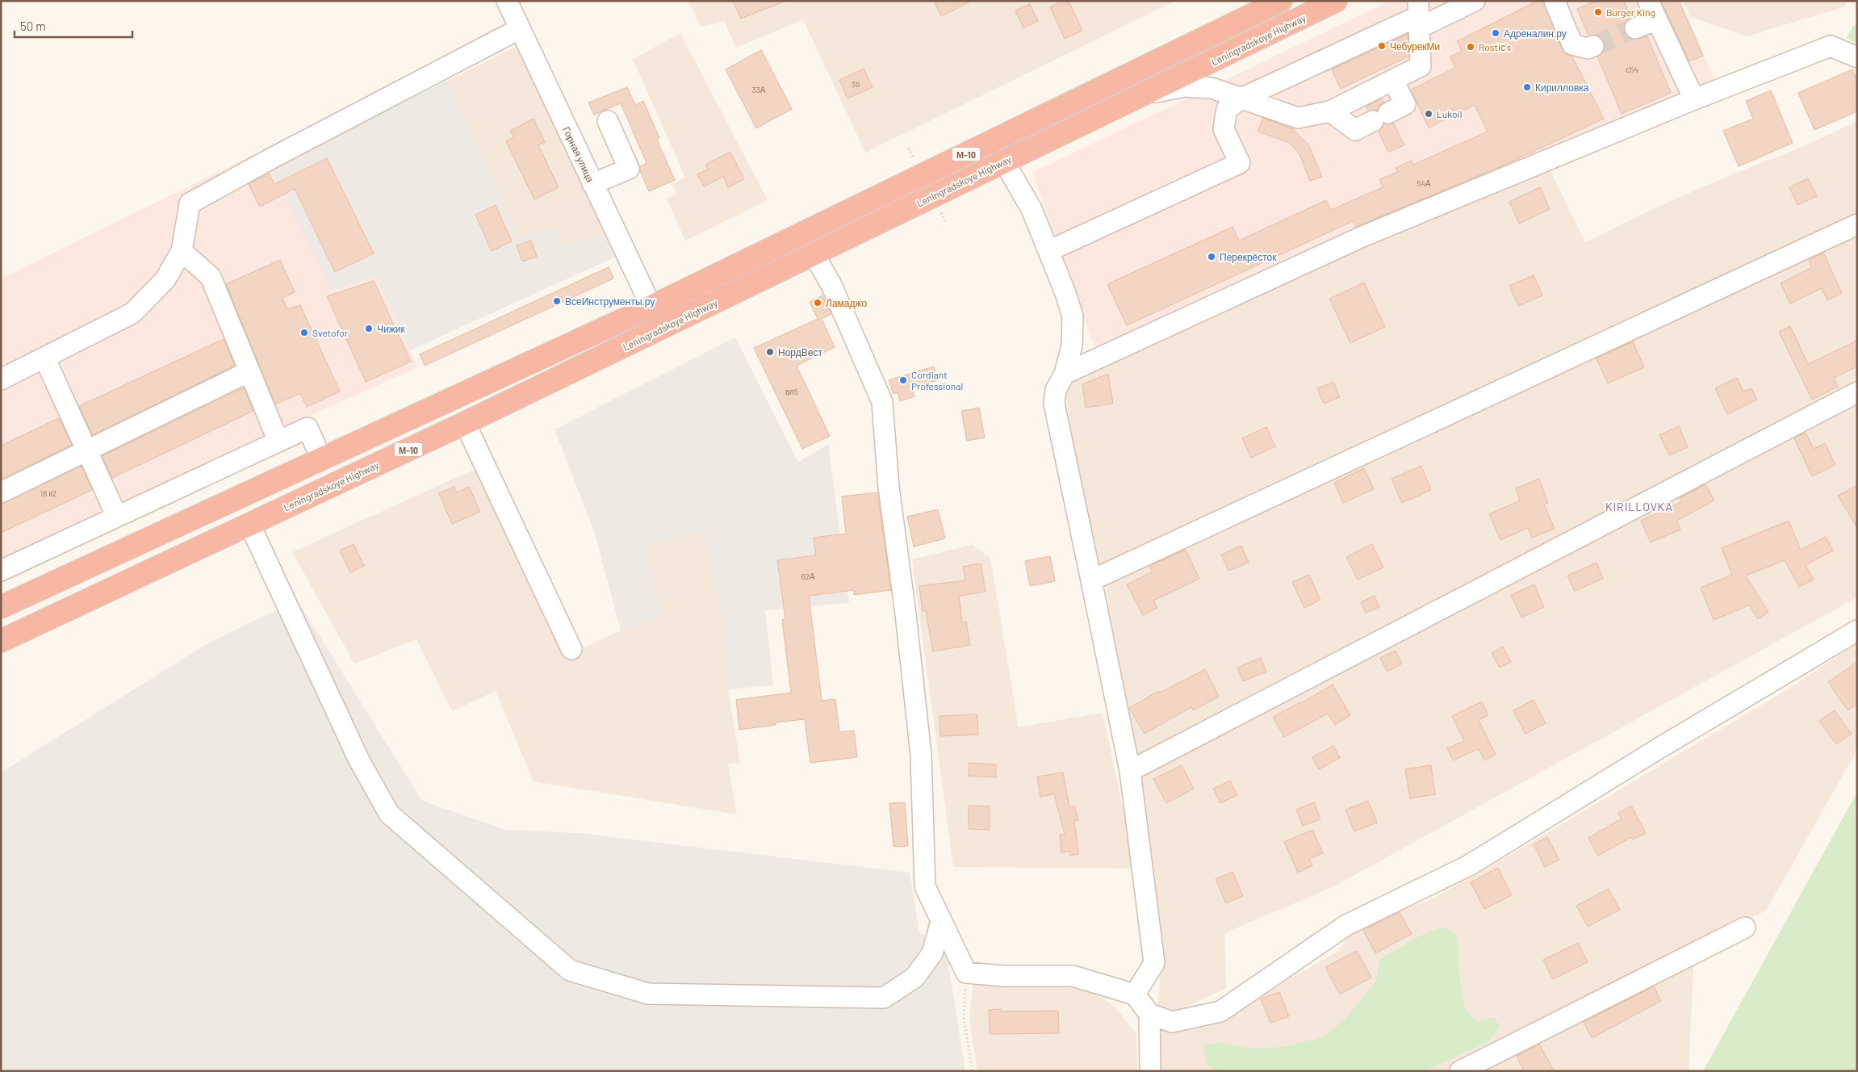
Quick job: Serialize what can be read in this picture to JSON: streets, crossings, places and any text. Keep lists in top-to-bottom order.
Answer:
{
  "streets": {
    "highway": ["Leningradskoye Highway", "М-10"],
    "street": ["Горная улица"]
  },
  "crossings": [
    ["Горная улица", "М-10"]
  ],
  "districts": ["KIRILLOVKA"],
  "places": [
    "Burger King",
    "Адреналин.ру",
    "ЧебурекМи",
    "Rostiс's",
    "Кирилловка",
    "Lukoil",
    "Перекрёсток",
    "ВсеИнструменты.ру",
    "Ламаджо",
    "Чижик",
    "Svetofor",
    "НордВест",
    "Cordiant Professional"
  ],
  "house_numbers": [
    "с54",
    "36",
    "33А",
    "54А",
    "вл5",
    "18 к2",
    "62А"
  ],
  "scale_bar": "50 m"
}
